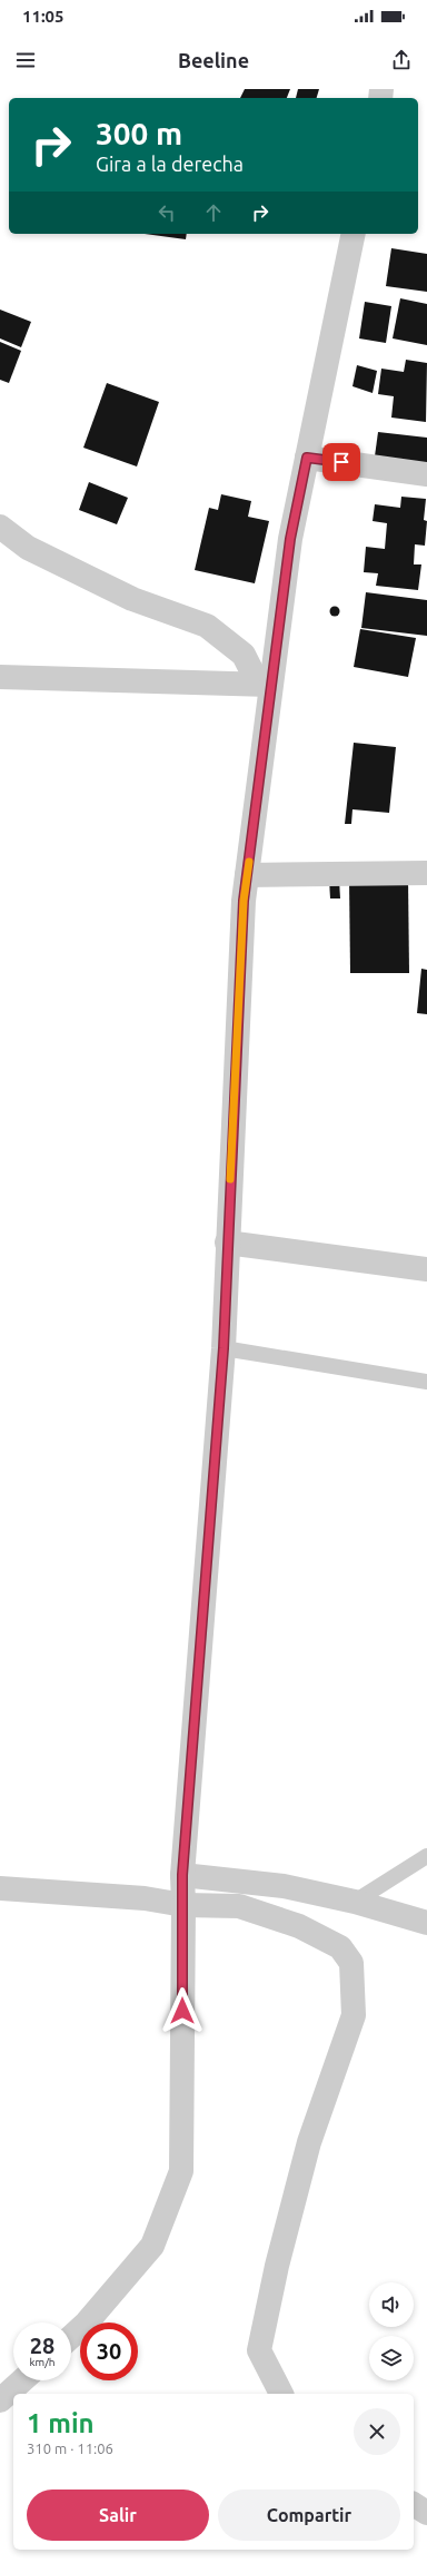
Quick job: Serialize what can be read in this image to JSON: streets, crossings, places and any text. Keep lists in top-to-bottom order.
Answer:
{
  "page": {
    "status": "11:05",
    "header": "Beeline",
    "turn": ["300 m", "Gira a la derecha"],
    "speed": "28 km/h",
    "limit": "30",
    "heading": ["1 min", "310 m · 11:06"],
    "buttons": ["Salir", "Compartir"]
  }
}
